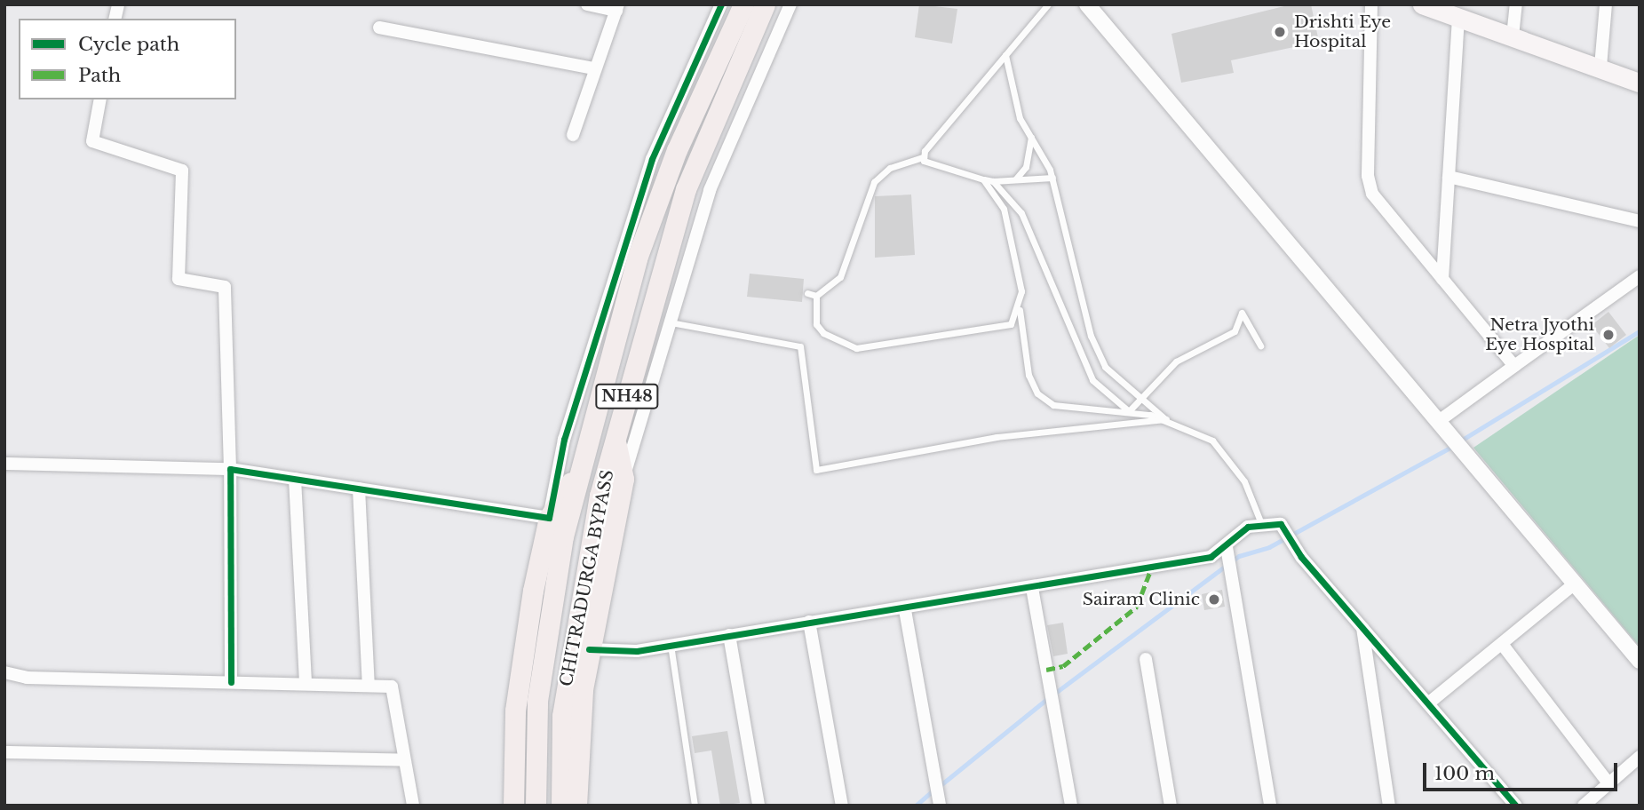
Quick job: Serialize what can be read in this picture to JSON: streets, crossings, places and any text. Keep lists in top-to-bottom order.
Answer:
{
  "streets": {
    "main road": ["NH48", "CHITRADURGA BYPASS"]
  },
  "places": ["Drishti Eye Hospital", "Netra Jyothi Eye Hospital", "Sairam Clinic"],
  "legend": ["Cycle path", "Path"],
  "scale_bar": "100 m"
}
